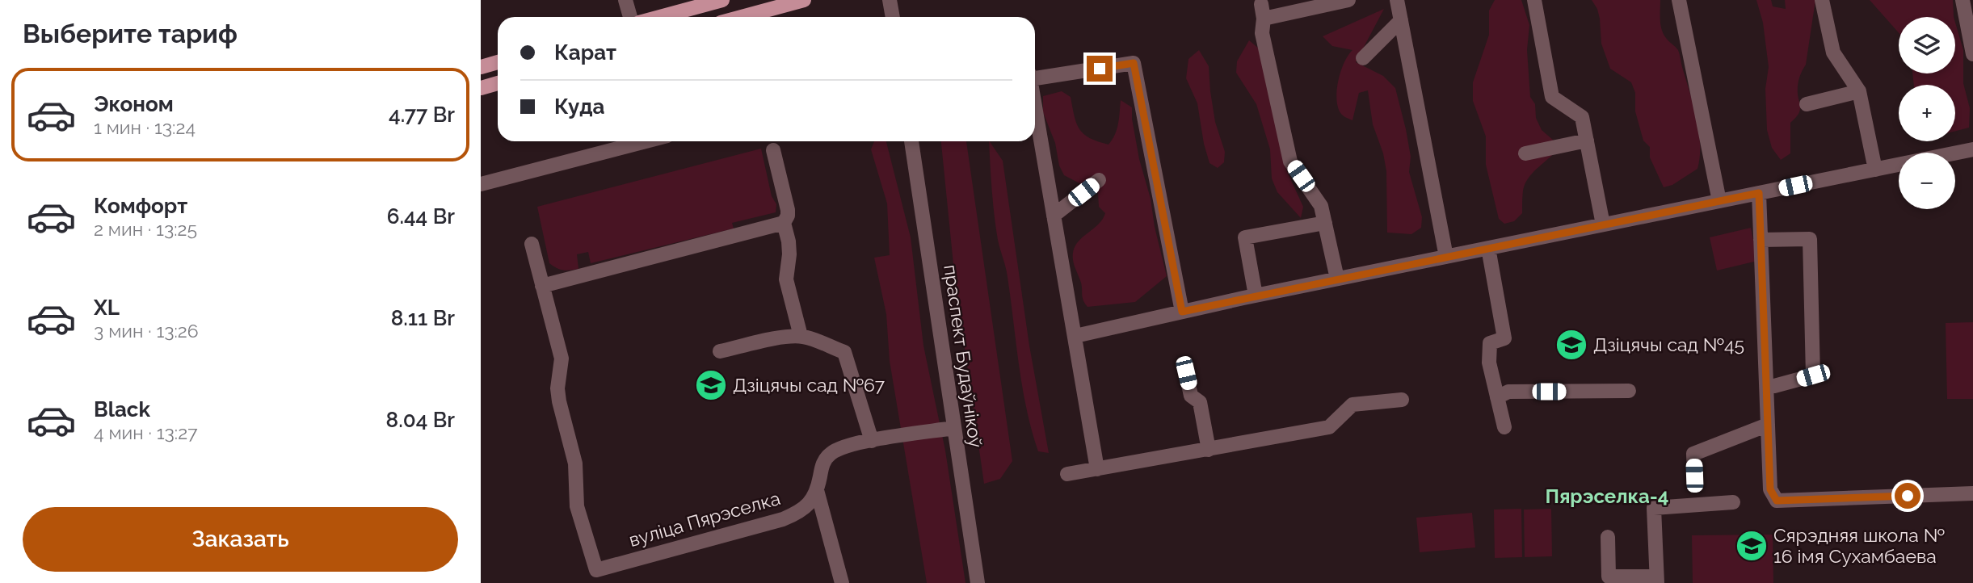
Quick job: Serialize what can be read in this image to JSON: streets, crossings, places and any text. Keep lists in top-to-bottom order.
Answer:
{
  "streets": {
    "street": ["праспект Будаўнікоў", "вуліца Пярэселка"]
  },
  "crossings": [
    ["праспект Будаўнікоў", "вуліца Пярэселка"]
  ],
  "districts": ["Пярэселка-4"],
  "places": {
    "school or university": ["Дзіцячы сад №45", "Дзіцячы сад №67", "Сярэдняя школа № 16 імя Сухамбаева"]
  },
  "page": {
    "heading": "Выберите тариф",
    "map_buttons": ["+", "−"],
    "banner": ["Карат", "Куда"],
    "list": [
      {
        "name": "Эконом",
        "note": "1 мин · 13:24",
        "value": "4.77 Br"
      },
      {
        "name": "Комфорт",
        "note": "2 мин · 13:25",
        "value": "6.44 Br"
      },
      {
        "name": "XL",
        "note": "3 мин · 13:26",
        "value": "8.11 Br"
      },
      {
        "name": "Black",
        "note": "4 мин · 13:27",
        "value": "8.04 Br"
      }
    ],
    "buttons": "Заказать"
  }
}
